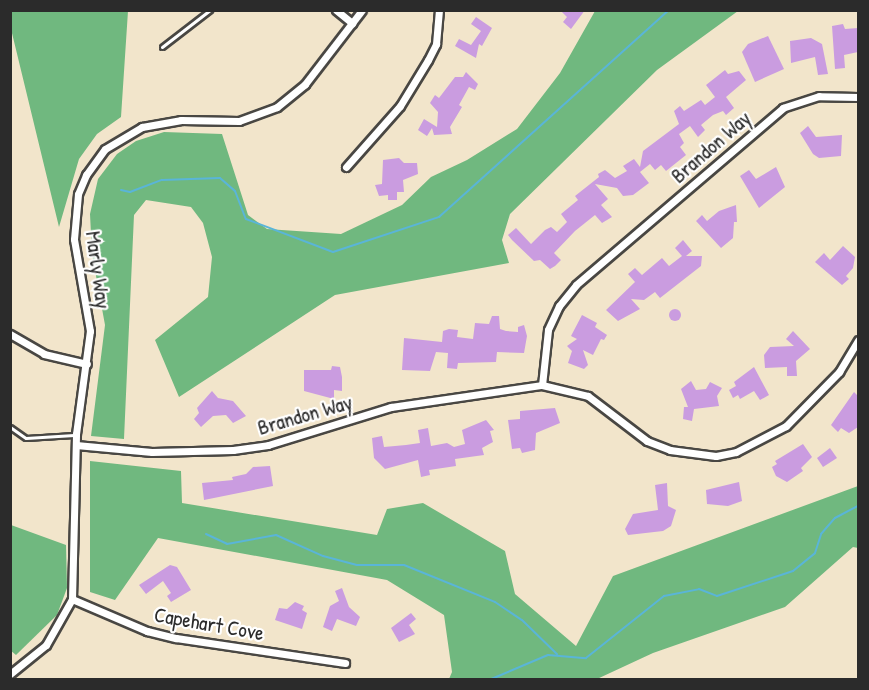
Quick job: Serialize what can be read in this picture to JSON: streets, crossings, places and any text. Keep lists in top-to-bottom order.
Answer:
{
  "streets": {
    "street": ["Brandon Way", "Marly Way", "Capehart Cove"]
  },
  "crossings": [
    ["Brandon Way", "Marly Way"],
    ["Marly Way", "Capehart Cove"]
  ]
}
